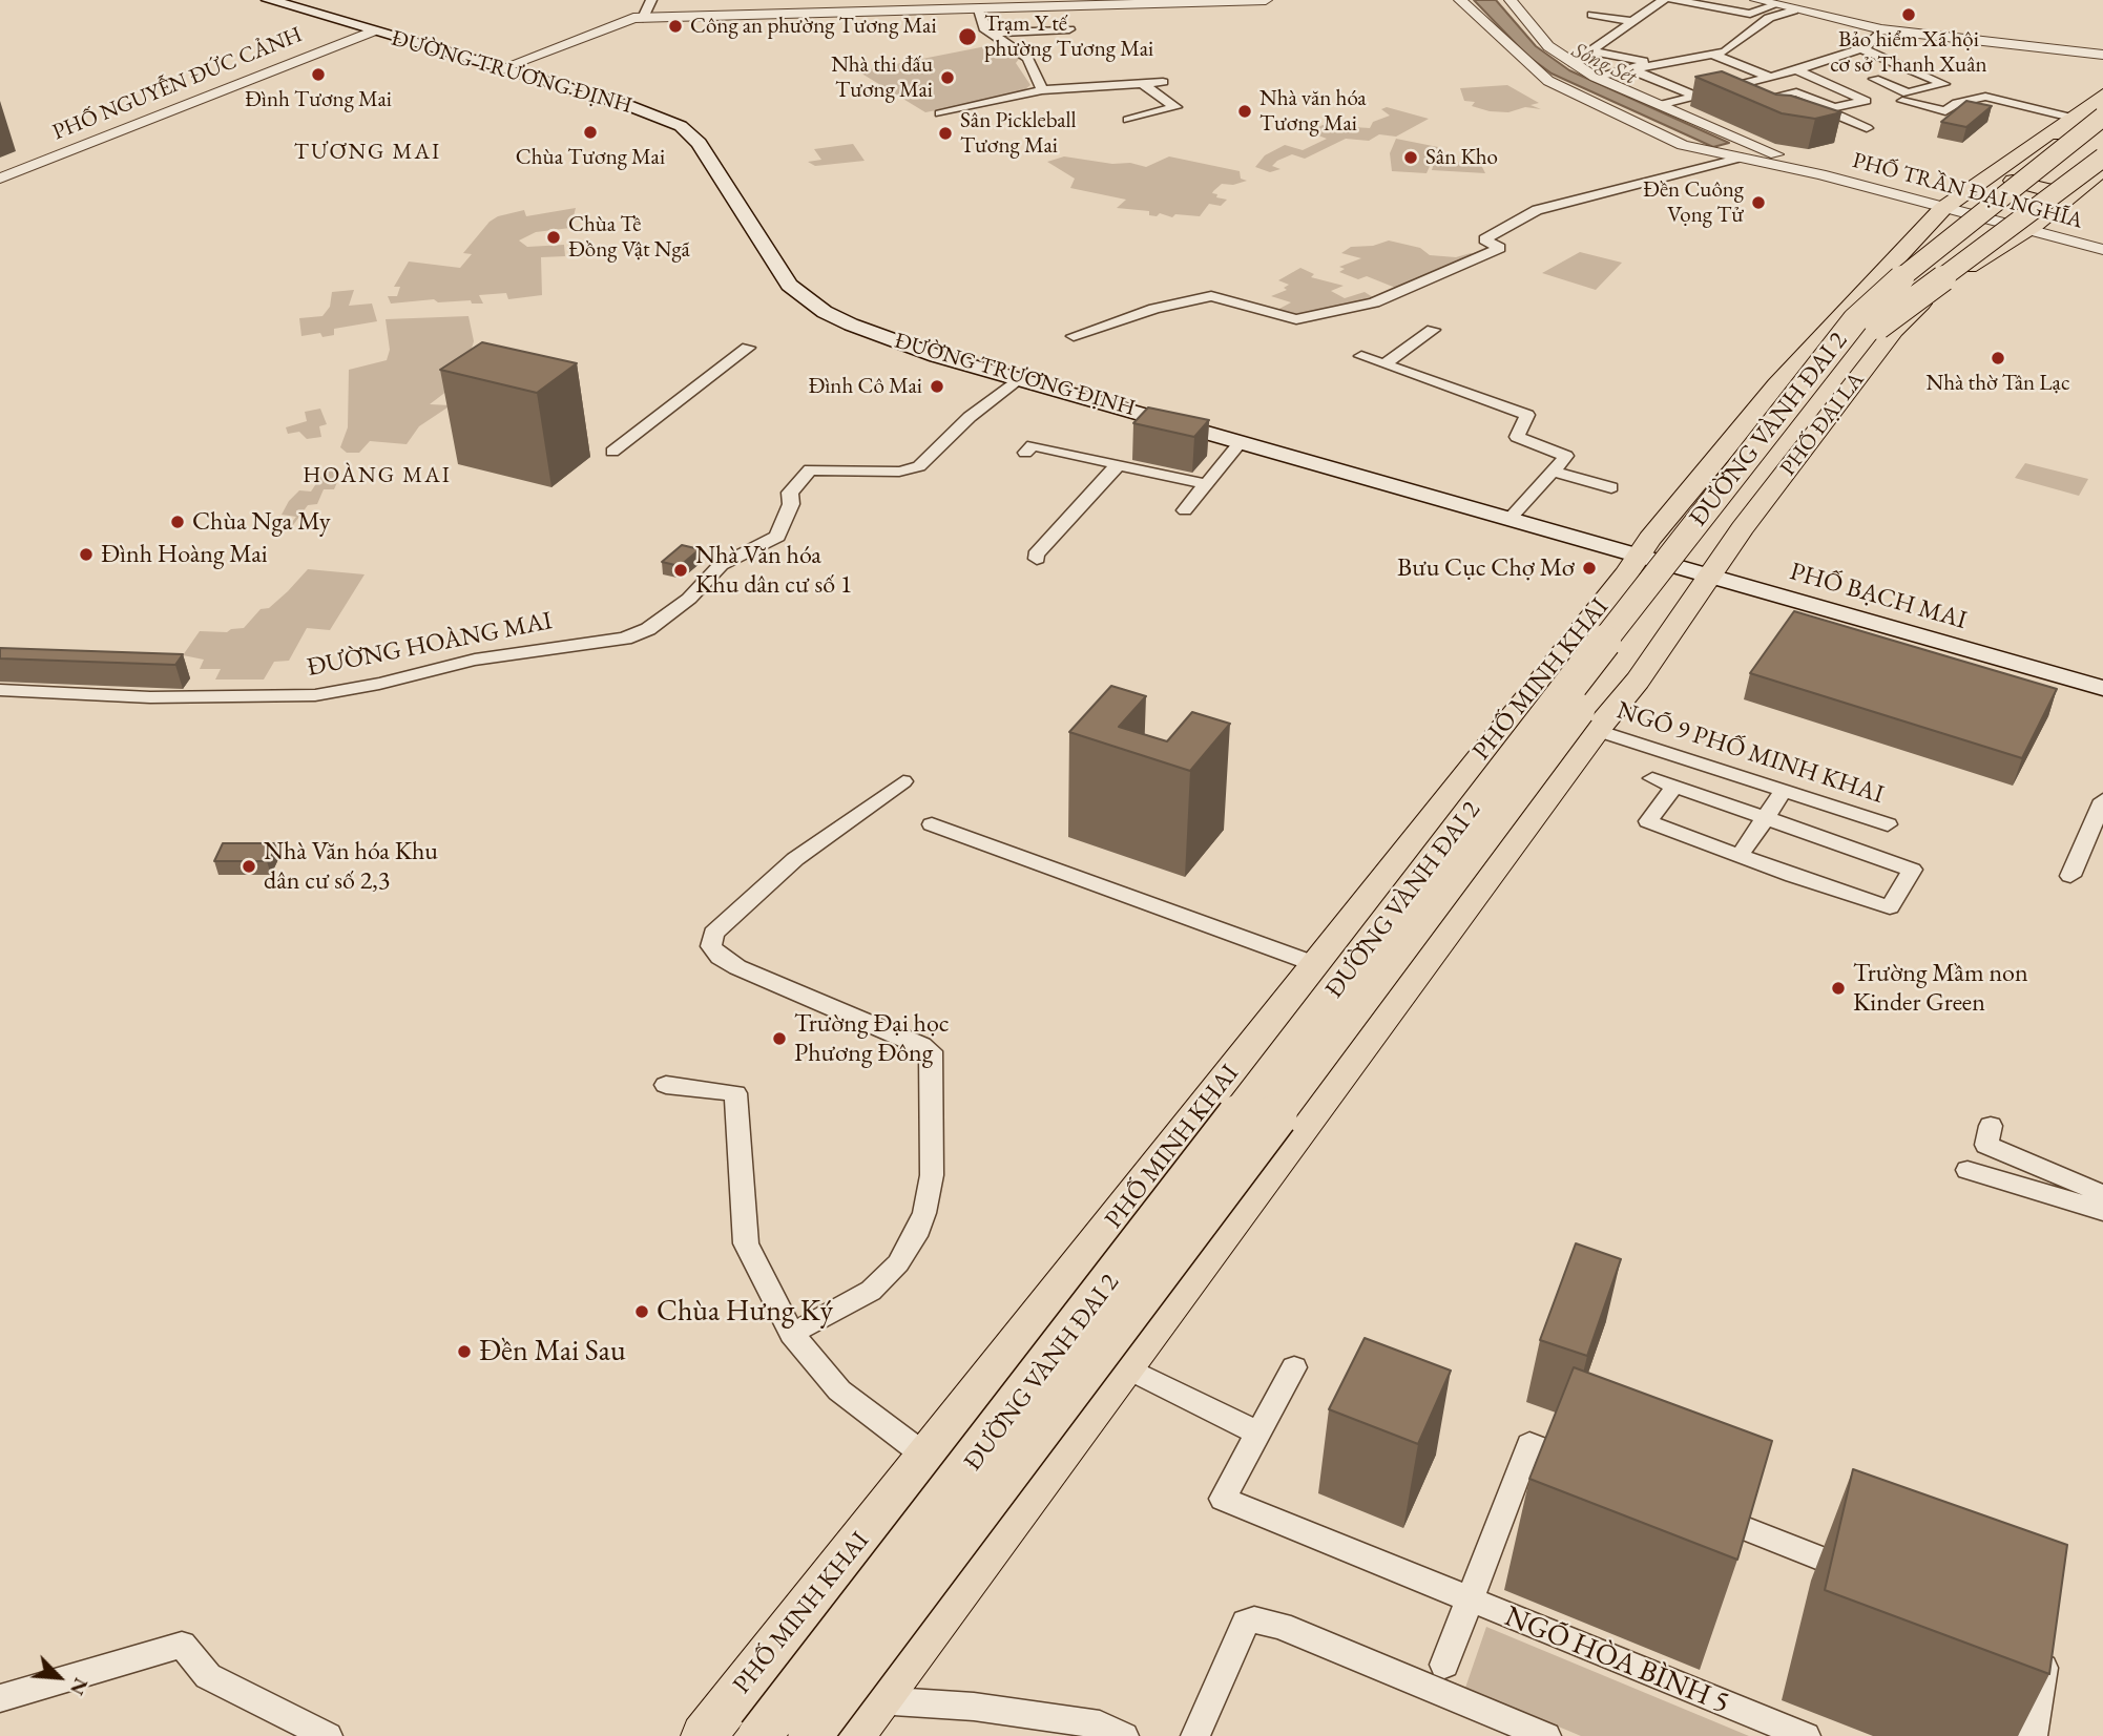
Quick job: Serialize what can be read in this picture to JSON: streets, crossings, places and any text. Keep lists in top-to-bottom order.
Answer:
{
  "streets": {
    "highway": ["ĐƯỜNG VÀNH ĐAI 2"],
    "main road": [
      "ĐƯỜNG TRƯƠNG ĐỊNH",
      "PHỐ ĐẠI LA",
      "PHỐ BẠCH MAI",
      "PHỐ MINH KHAI"
    ],
    "street": [
      "PHỐ NGUYỄN ĐỨC CẢNH",
      "PHỐ TRẦN ĐẠI NGHĨA",
      "ĐƯỜNG HOÀNG MAI",
      "NGÕ 9 PHỐ MINH KHAI",
      "NGÕ HÒA BÌNH 5"
    ]
  },
  "crossings": [
    ["ĐƯỜNG TRƯƠNG ĐỊNH", "PHỐ NGUYỄN ĐỨC CẢNH"],
    ["ĐƯỜNG TRƯƠNG ĐỊNH", "PHỐ BẠCH MAI"],
    ["ĐƯỜNG TRƯƠNG ĐỊNH", "ĐƯỜNG HOÀNG MAI"],
    ["ĐƯỜNG TRƯƠNG ĐỊNH", "PHỐ MINH KHAI"],
    ["PHỐ TRẦN ĐẠI NGHĨA", "PHỐ ĐẠI LA"],
    ["PHỐ ĐẠI LA", "PHỐ BẠCH MAI"],
    ["PHỐ BẠCH MAI", "PHỐ MINH KHAI"]
  ],
  "districts": ["TƯƠNG MAI", "HOÀNG MAI"],
  "water": ["Sông Sét"],
  "places": [
    "Bảo hiểm Xã hội cơ sở Thanh Xuân",
    "Công an phường Tương Mai",
    "Trạm Y tế phường Tương Mai",
    "Đình Tương Mai",
    "Nhà thi đấu Tương Mai",
    "Nhà văn hóa Tương Mai",
    "Chùa Tương Mai",
    "Sân Pickleball Tương Mai",
    "Sân Kho",
    "Đền Cuông Vọng Tử",
    "Chùa Tề Đồng Vật Ngã",
    "Nhà thờ Tân Lạc",
    "Đình Cô Mai",
    "Chùa Nga My",
    "Đình Hoàng Mai",
    "Bưu Cục Chợ Mơ",
    "Nhà Văn hóa Khu dân cư số 1",
    "Nhà Văn hóa Khu dân cư số 2,3",
    "Trường Mầm non Kinder Green",
    "Trường Đại học Phương Đông",
    "Chùa Hưng Ký",
    "Đền Mai Sau"
  ],
  "north": "bottom right"
}
